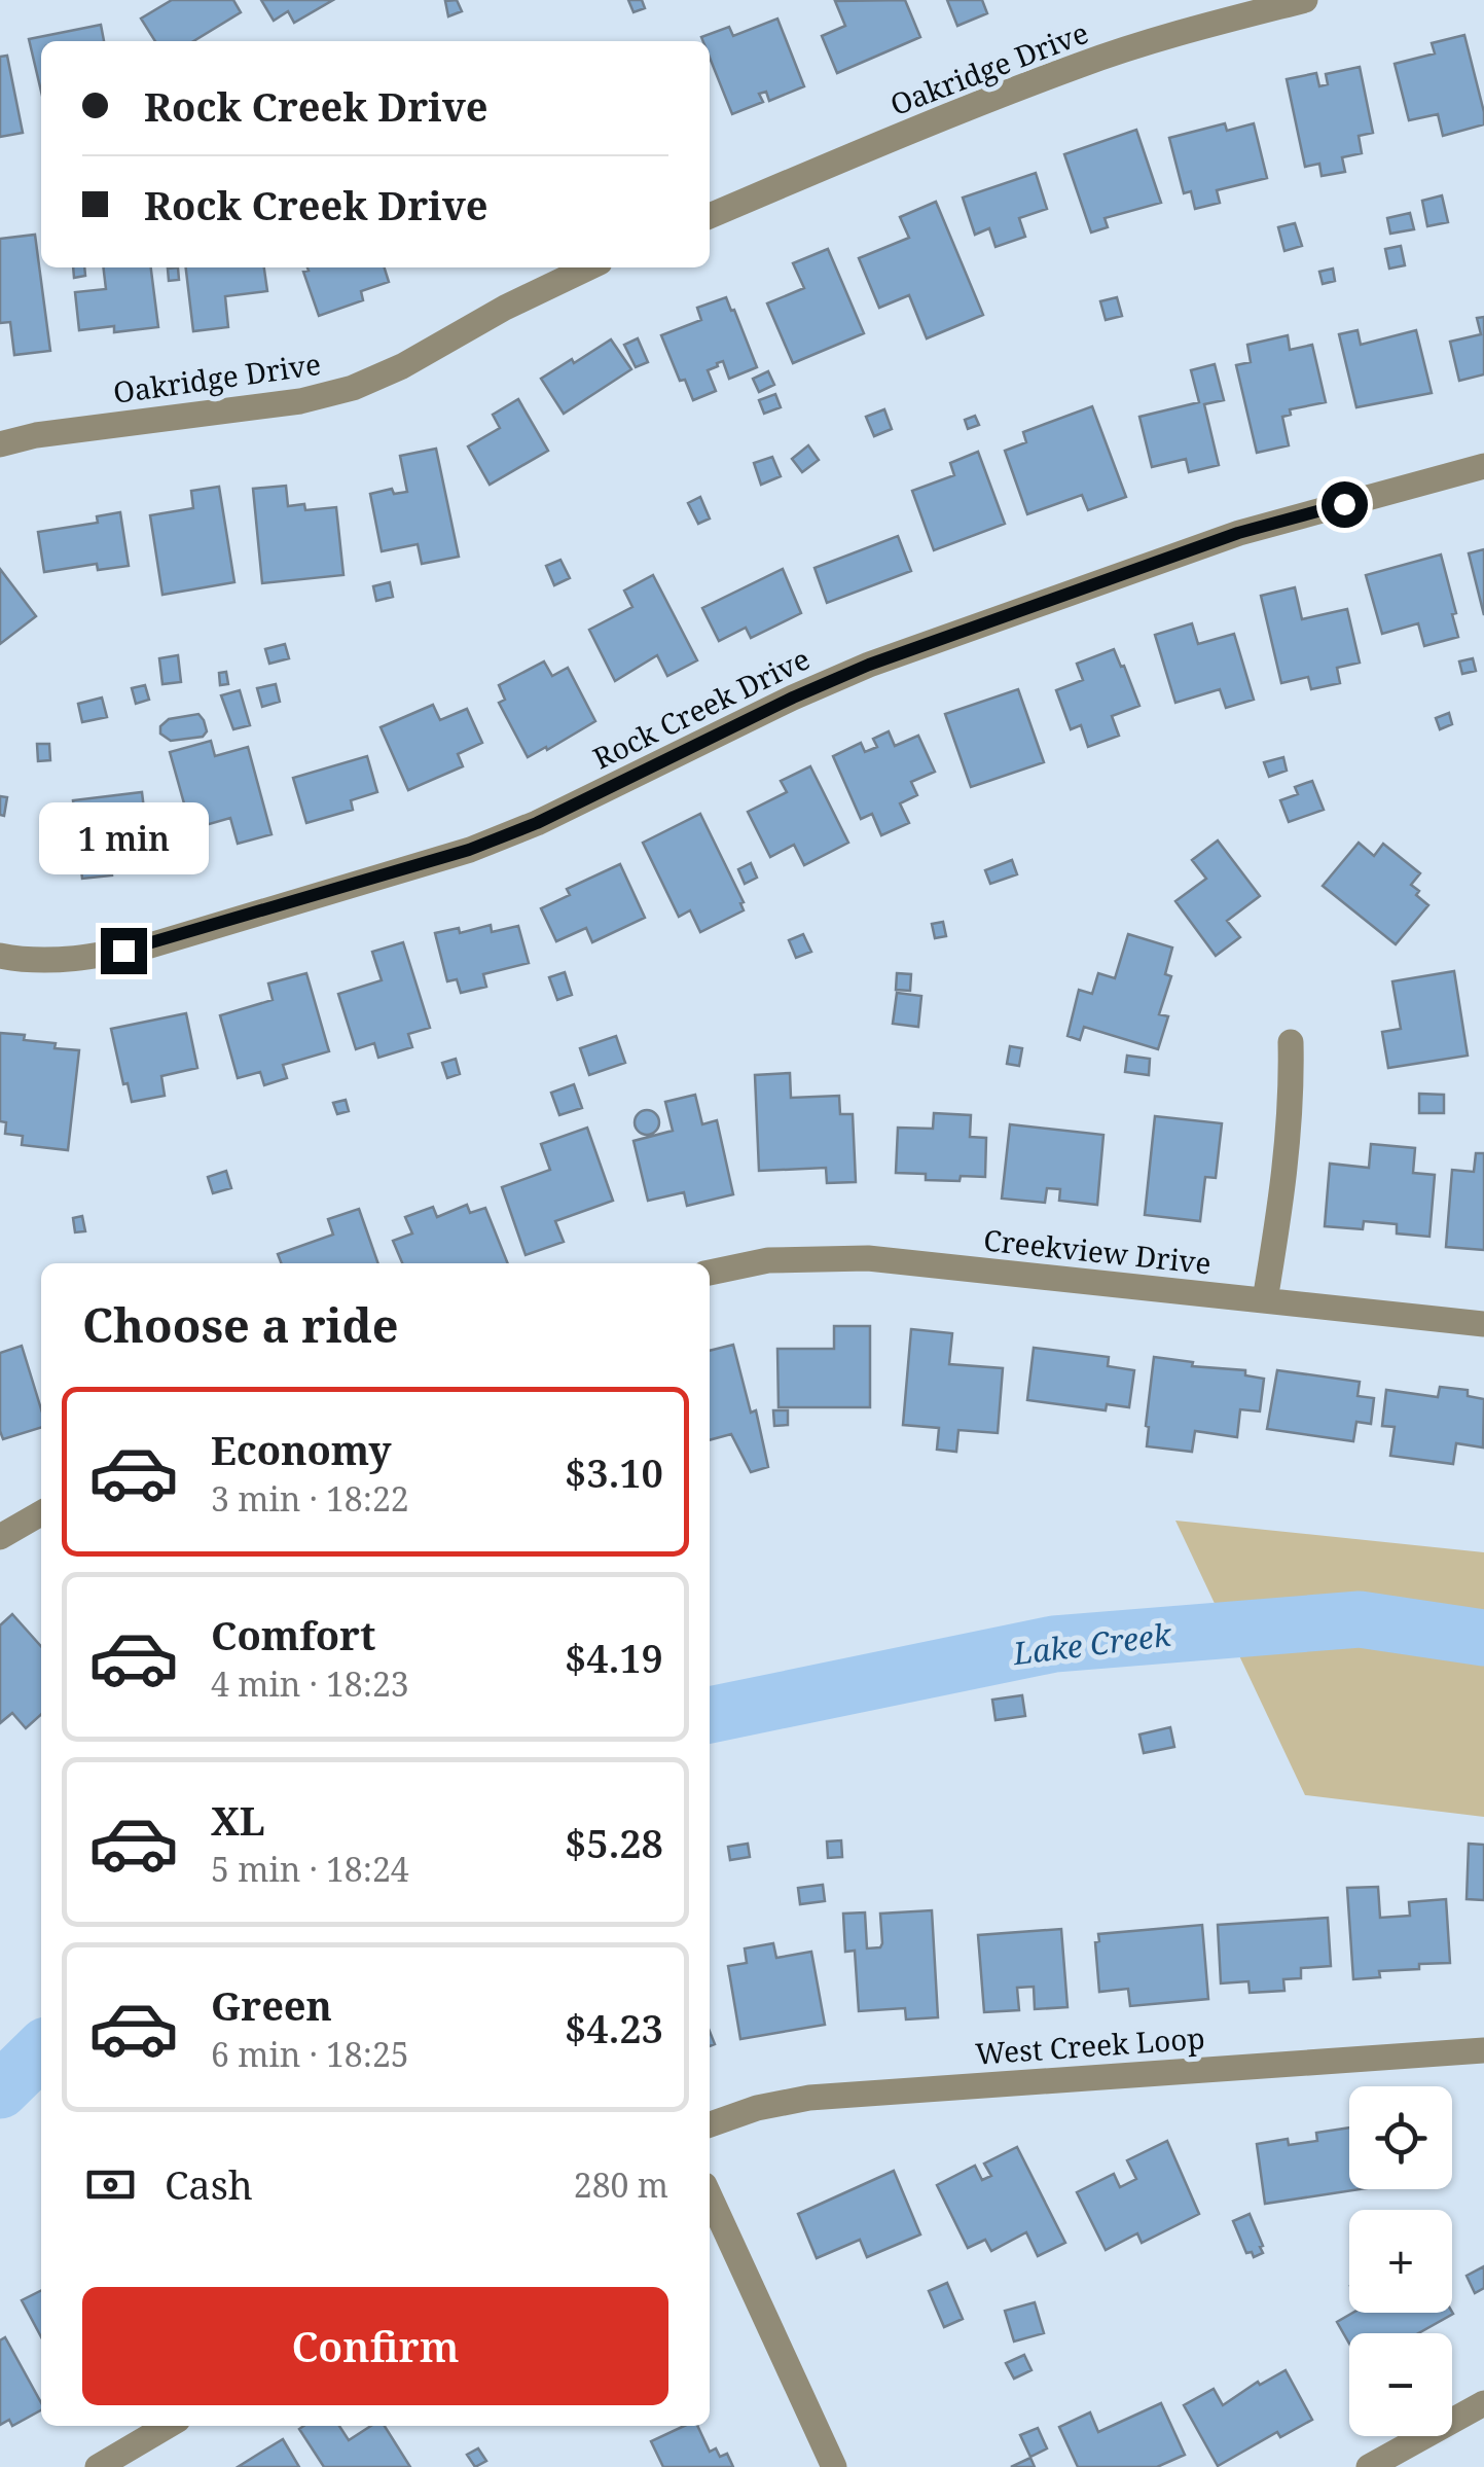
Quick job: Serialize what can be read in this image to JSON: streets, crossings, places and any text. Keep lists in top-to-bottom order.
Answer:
{
  "streets": {
    "street": [
      "Oakridge Drive",
      "Rock Creek Drive",
      "Creekview Drive",
      "West Creek Loop"
    ]
  },
  "water": ["Lake Creek"],
  "page": {
    "banner": ["Rock Creek Drive", "Rock Creek Drive"],
    "bubble": "1 min",
    "heading": "Choose a ride",
    "list": [
      {
        "name": "Economy",
        "note": "3 min · 18:22",
        "value": "$3.10"
      },
      {
        "name": "Comfort",
        "note": "4 min · 18:23",
        "value": "$4.19"
      },
      {
        "name": "XL",
        "note": "5 min · 18:24",
        "value": "$5.28"
      },
      {
        "name": "Green",
        "note": "6 min · 18:25",
        "value": "$4.23"
      }
    ],
    "map_buttons": ["+", "−"],
    "pay": ["Cash", "280 m"],
    "buttons": "Confirm"
  }
}
